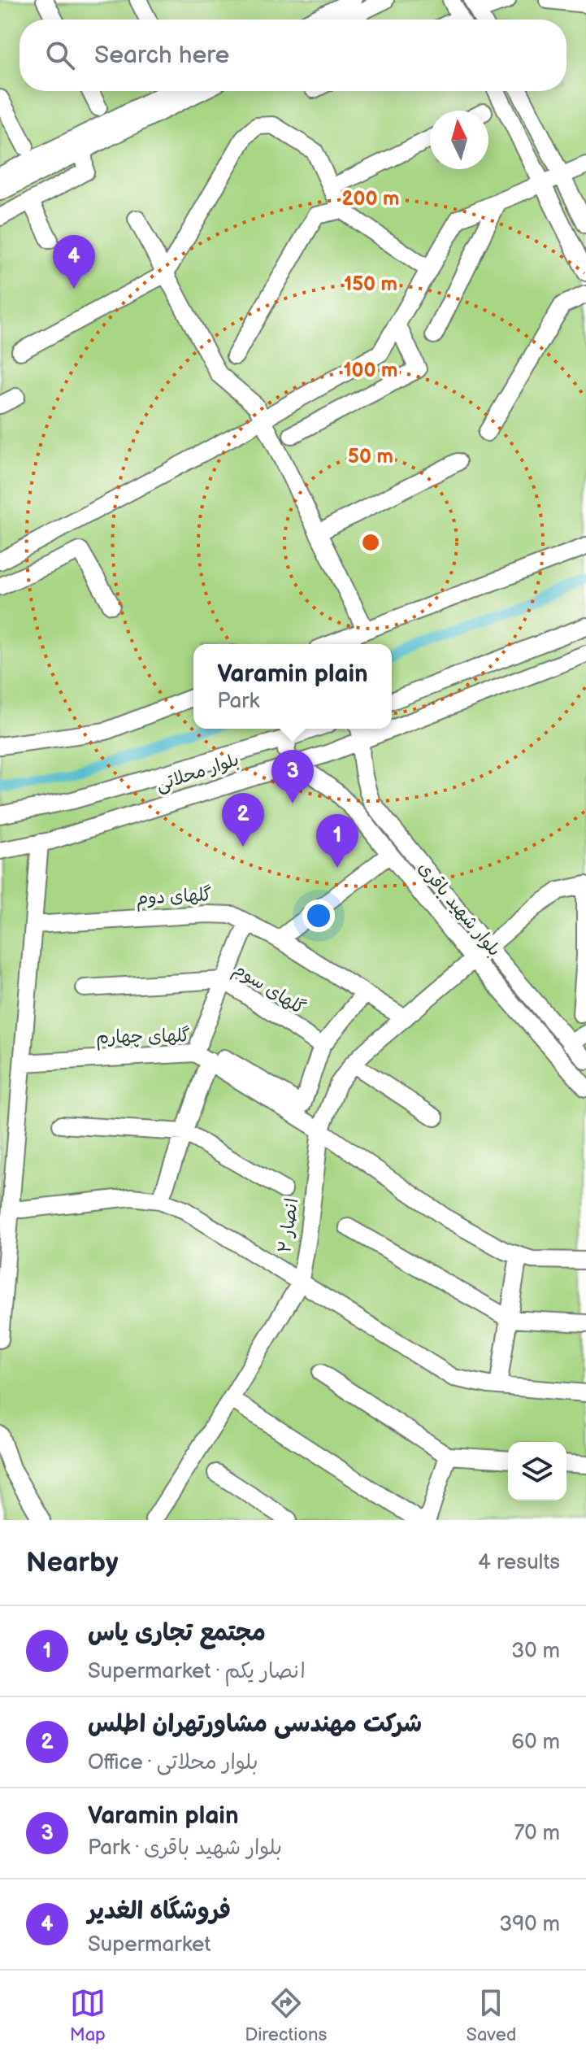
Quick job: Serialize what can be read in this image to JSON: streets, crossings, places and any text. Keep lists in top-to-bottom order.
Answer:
{
  "streets": {
    "street": [
      "بلوار محلاتی",
      "گلهای دوم",
      "بلوار شهید باقری",
      "گلهای سوم",
      "گلهای چهارم",
      "انصار ۲"
    ]
  },
  "crossings": [
    ["بلوار محلاتی", "بلوار شهید باقری"],
    ["گلهای دوم", "انصار ۲"],
    ["بلوار شهید باقری", "انصار ۲"],
    ["گلهای چهارم", "انصار ۲"]
  ],
  "north": "top",
  "page": {
    "search": "Search here",
    "pins": [
      "4",
      "3",
      "2",
      "1"
    ],
    "popup": ["Varamin plain", "Park"],
    "heading": ["Nearby", "4 results"],
    "list": [
      {
        "mark": "1",
        "name": "مجتمع تجاری یاس",
        "note": "Supermarket · انصار یکم",
        "value": "30 m"
      },
      {
        "mark": "2",
        "name": "شرکت مهندسی مشاورتهران اطلس",
        "note": "Office · بلوار محلاتی",
        "value": "60 m"
      },
      {
        "mark": "3",
        "name": "Varamin plain",
        "note": "Park · بلوار شهید باقری",
        "value": "70 m"
      },
      {
        "mark": "4",
        "name": "فروشگاه الغدیر",
        "note": "Supermarket",
        "value": "390 m"
      }
    ],
    "nav": ["Map", "Directions", "Saved"]
  },
  "rings": [
    "200 m",
    "150 m",
    "100 m",
    "50 m"
  ]
}
